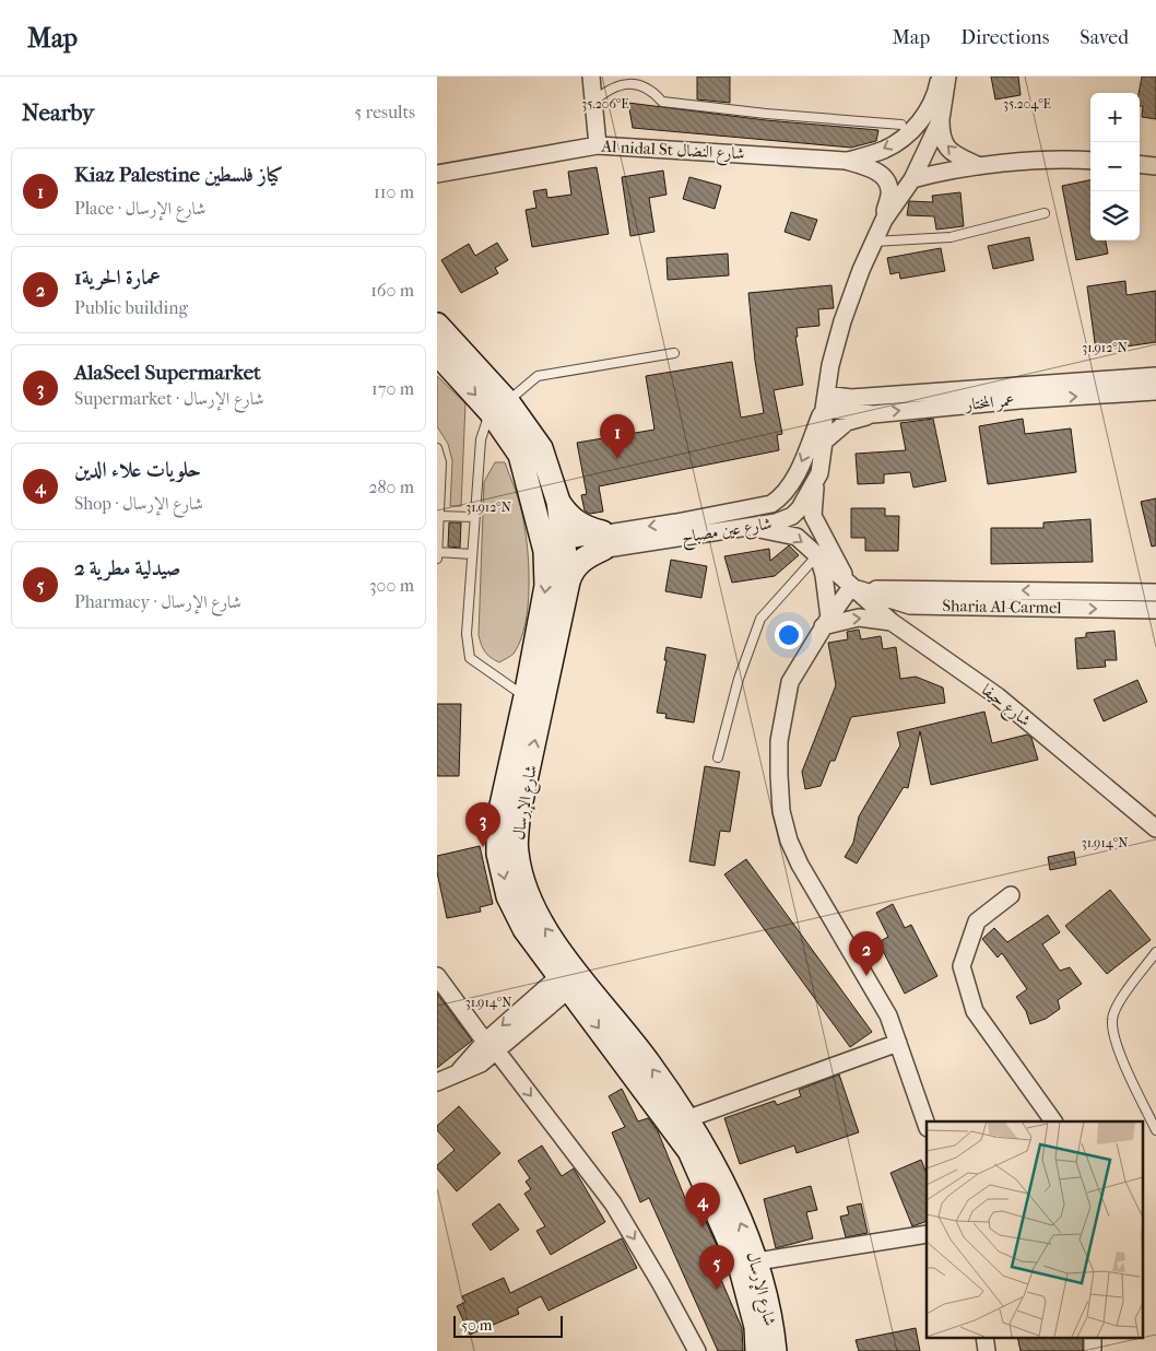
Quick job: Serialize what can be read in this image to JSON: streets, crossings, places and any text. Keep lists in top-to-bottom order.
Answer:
{
  "streets": {
    "main road": ["شارع الإرسال"],
    "street": [
      "Al nidal St شارع النضال",
      "عمر المختار",
      "شارع عين مصباح",
      "Sharia Al-Carmel",
      "شارع حيفا"
    ]
  },
  "crossings": [
    ["عمر المختار", "شارع عين مصباح"],
    ["شارع عين مصباح", "شارع حيفا"],
    ["شارع عين مصباح", "شارع الإرسال"],
    ["Sharia Al-Carmel", "شارع حيفا"]
  ],
  "scale_bar": "50 m",
  "page": {
    "header": "Map",
    "nav": ["Map", "Directions", "Saved"],
    "heading": ["Nearby", "5 results"],
    "map_buttons": ["+", "−"],
    "list": [
      {
        "mark": "1",
        "name": "Kiaz Palestine كياز فلسطين",
        "note": "Place · شارع الإرسال",
        "value": "110 m"
      },
      {
        "mark": "2",
        "name": "عمارة الحرية1",
        "note": "Public building",
        "value": "160 m"
      },
      {
        "mark": "3",
        "name": "AlaSeel Supermarket",
        "note": "Supermarket · شارع الإرسال",
        "value": "170 m"
      },
      {
        "mark": "4",
        "name": "حلويات علاء الدين",
        "note": "Shop · شارع الإرسال",
        "value": "280 m"
      },
      {
        "mark": "5",
        "name": "صيدلية مطرية 2",
        "note": "Pharmacy · شارع الإرسال",
        "value": "300 m"
      }
    ],
    "pins": [
      "1",
      "3",
      "2",
      "4",
      "5"
    ],
    "scale": "50 m"
  },
  "coordinates": [
    "35.206°E",
    "35.204°E",
    "31.912°N",
    "31.914°N"
  ]
}
